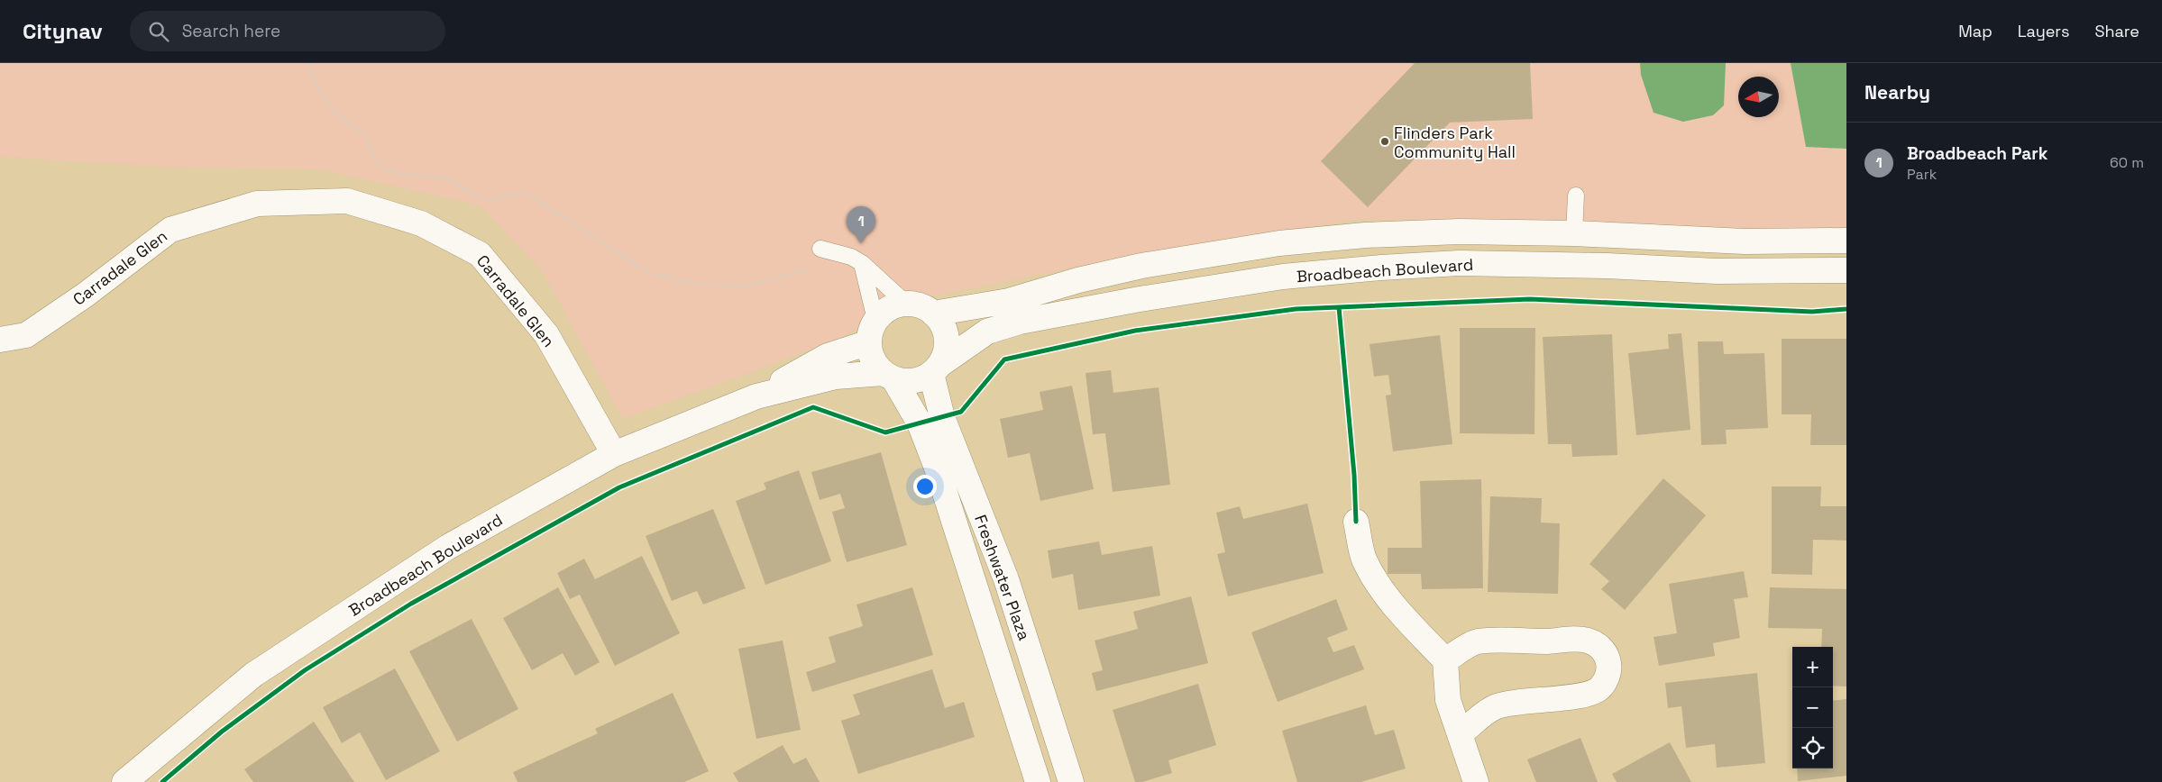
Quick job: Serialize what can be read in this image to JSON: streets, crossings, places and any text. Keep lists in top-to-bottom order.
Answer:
{
  "streets": {
    "street": ["Carradale Glen", "Broadbeach Boulevard", "Freshwater Plaza"]
  },
  "crossings": [
    ["Carradale Glen", "Broadbeach Boulevard"],
    ["Broadbeach Boulevard", "Freshwater Plaza"]
  ],
  "places": ["Flinders Park Community Hall"],
  "north": "left",
  "page": {
    "header": "Citynav",
    "search": "Search here",
    "nav": ["Map", "Layers", "Share"],
    "heading": "Nearby",
    "list": [
      {
        "mark": "1",
        "name": "Broadbeach Park",
        "note": "Park",
        "value": "60 m"
      }
    ],
    "pins": "1",
    "map_buttons": ["+", "−"]
  }
}
